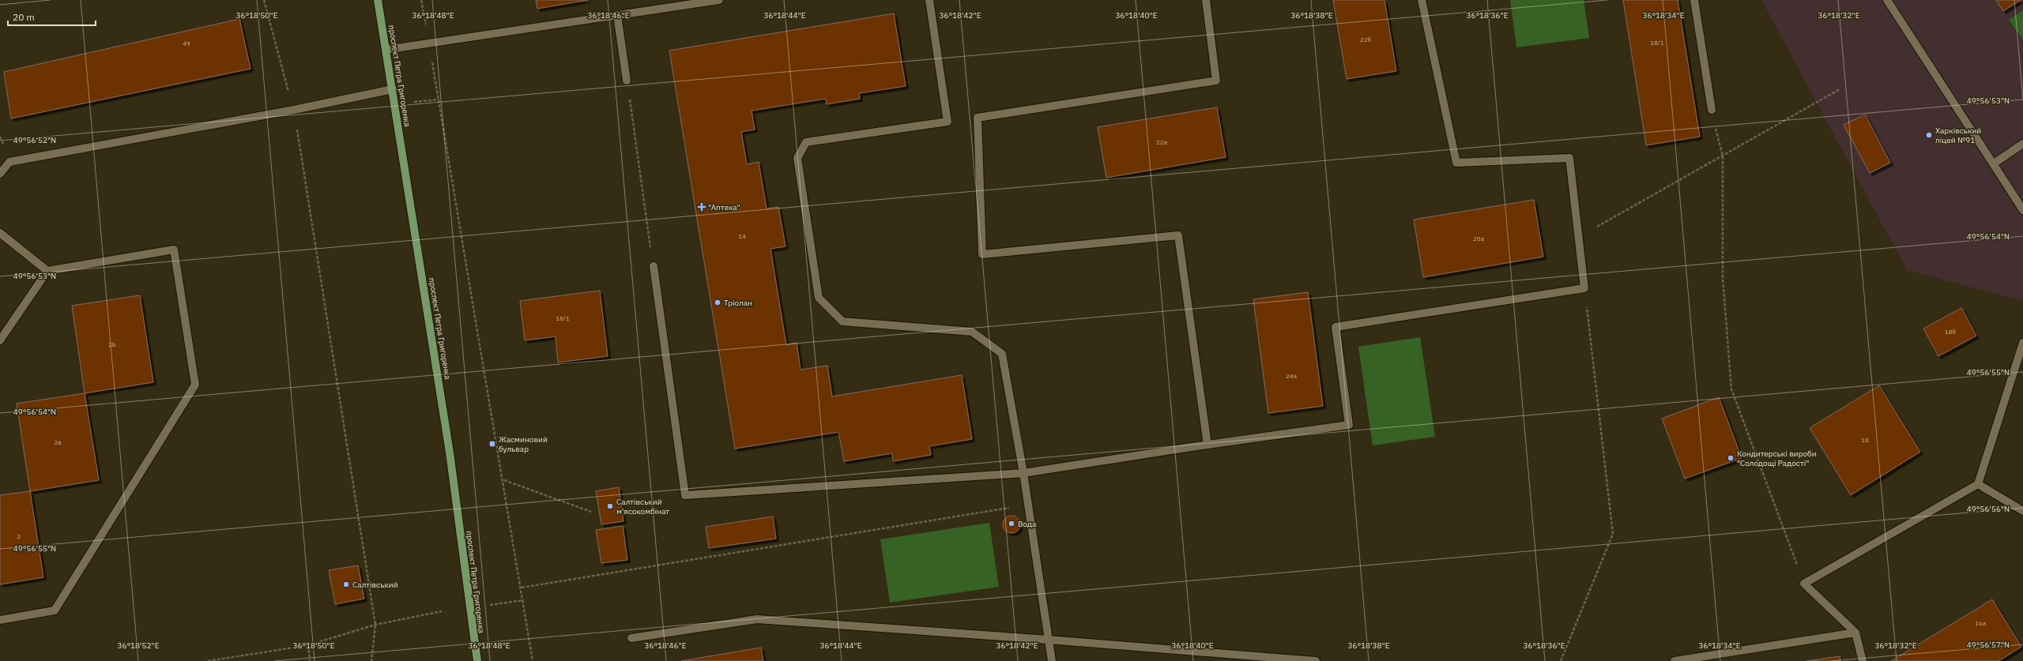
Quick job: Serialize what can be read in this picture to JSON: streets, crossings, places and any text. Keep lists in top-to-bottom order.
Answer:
{
  "streets": {
    "main road": ["проспект Петра Григоренка"]
  },
  "places": {
    "other": [
      "Харківський ліцей №91",
      "Тріолан",
      "Кондитерські вироби \"Солодощі Радості\"",
      "Салтівський м'ясокомбінат",
      "Вода",
      "Салтівський"
    ],
    "health": ["\"Аптека\""],
    "transit": ["Жасминовий бульвар"]
  },
  "house_numbers": [
    "22б",
    "18/1",
    "49",
    "22а",
    "14",
    "20а",
    "18/1",
    "18б",
    "2Б",
    "24а",
    "18",
    "2а",
    "2",
    "16а"
  ],
  "scale_bar": "20 m",
  "coordinates": [
    "36°18'50\"E",
    "36°18'48\"E",
    "36°18'46\"E",
    "36°18'44\"E",
    "36°18'42\"E",
    "36°18'40\"E",
    "36°18'38\"E",
    "36°18'36\"E",
    "36°18'34\"E",
    "36°18'32\"E",
    "49°56'53\"N",
    "49°56'52\"N",
    "49°56'54\"N",
    "49°56'55\"N",
    "49°56'56\"N",
    "49°56'57\"N",
    "36°18'52\"E"
  ]
}
